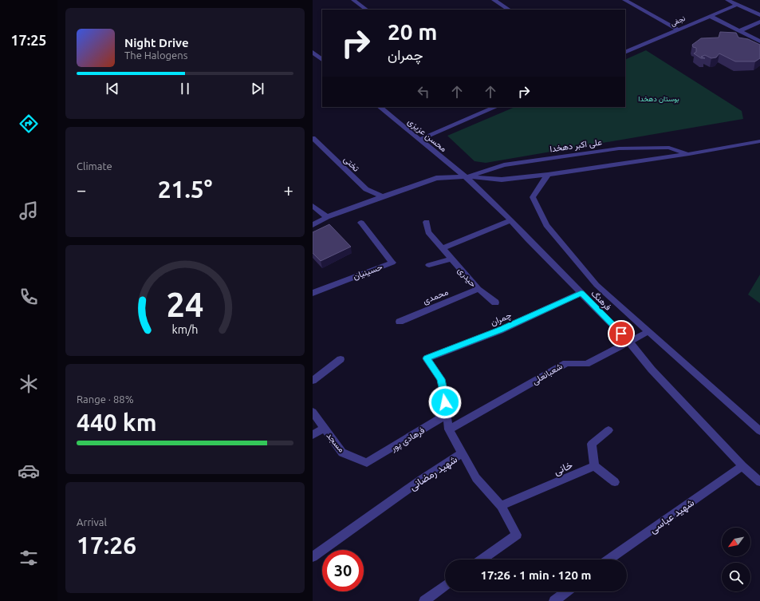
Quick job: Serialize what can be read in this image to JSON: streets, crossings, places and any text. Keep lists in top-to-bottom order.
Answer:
{
  "streets": {
    "street": [
      "نجفی",
      "محسن عزیزی",
      "علی اکبر دهخدا",
      "تختی",
      "حسینیان",
      "حیدری",
      "محمدی",
      "فرهنگ",
      "چمران",
      "شعبانعلی",
      "فرهادی پور",
      "مسجد",
      "خانی",
      "شهید رمضانی",
      "شهید عباسی"
    ]
  },
  "crossings": [
    ["محسن عزیزی", "علی اکبر دهخدا"],
    ["محسن عزیزی", "فرهنگ"],
    ["علی اکبر دهخدا", "تختی"],
    ["علی اکبر دهخدا", "فرهنگ"],
    ["حیدری", "محمدی"],
    ["فرهنگ", "چمران"],
    ["فرهنگ", "شعبانعلی"],
    ["فرهنگ", "شهید عباسی"],
    ["چمران", "فرهادی پور"],
    ["فرهادی پور", "مسجد"],
    ["خانی", "شهید رمضانی"]
  ],
  "parks": ["بوستان دهخدا"],
  "north": "bottom left",
  "page": {
    "tabs": "17:25",
    "turn": ["20 m", "چمران"],
    "song": ["Night Drive", "The Halogens"],
    "tile": [
      "Climate",
      ["Range · 88%", "440 km"],
      ["Arrival", "17:26"]
    ],
    "heat": ["−", "21.5°", "+"],
    "limit": "30",
    "trip": "17:26 · 1 min · 120 m",
    "gauge": ["24", "km/h"]
  }
}
